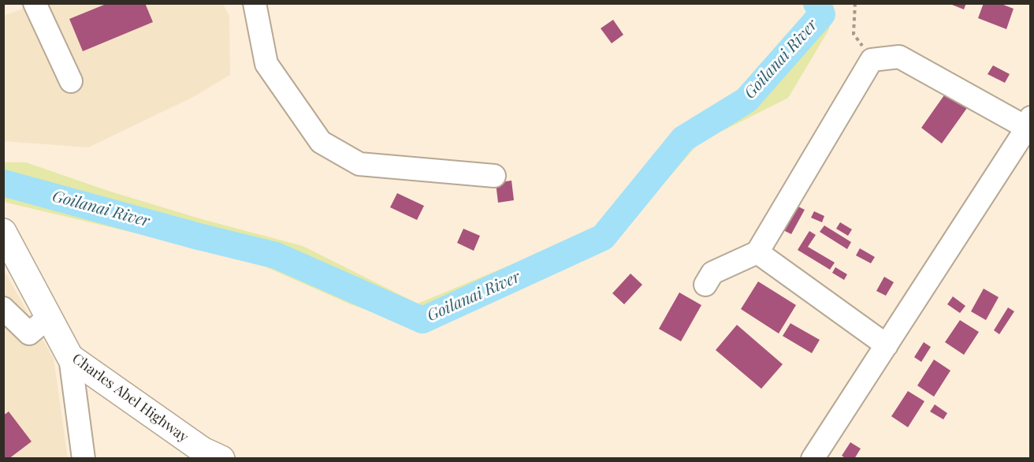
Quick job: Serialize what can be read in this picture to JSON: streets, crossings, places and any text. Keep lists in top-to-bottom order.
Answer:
{
  "streets": {
    "main road": ["Charles Abel Highway"]
  },
  "water": ["Goilanai River"]
}
